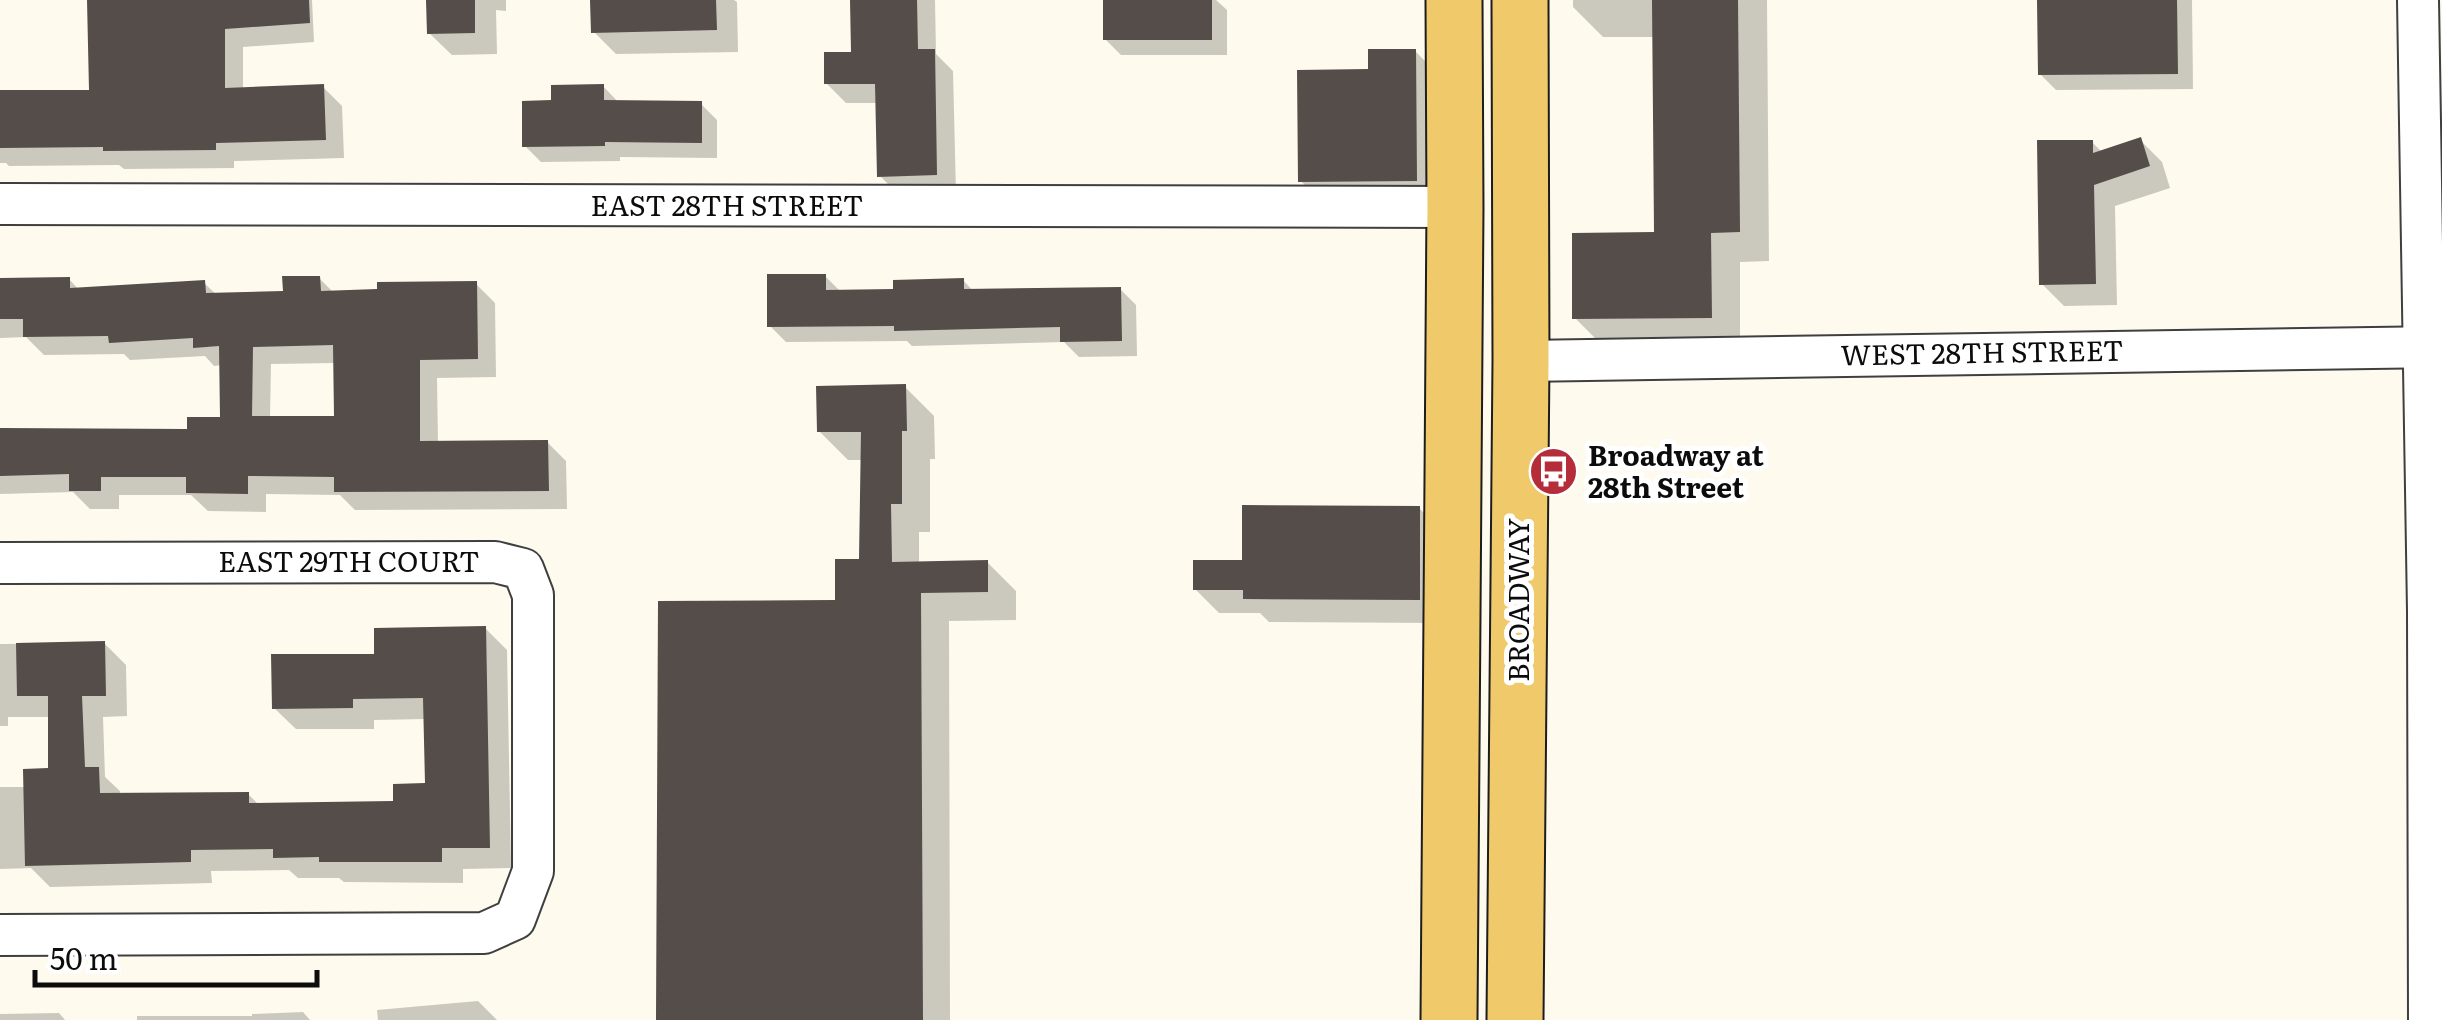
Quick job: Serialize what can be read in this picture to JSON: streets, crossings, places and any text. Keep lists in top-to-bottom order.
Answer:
{
  "streets": {
    "main road": ["BROADWAY"],
    "street": ["EAST 28TH STREET", "WEST 28TH STREET", "EAST 29TH COURT"]
  },
  "crossings": [
    ["WEST 28TH STREET", "BROADWAY"]
  ],
  "places": {
    "bus stop": ["Broadway at 28th Street"]
  },
  "scale_bar": "50 m"
}
